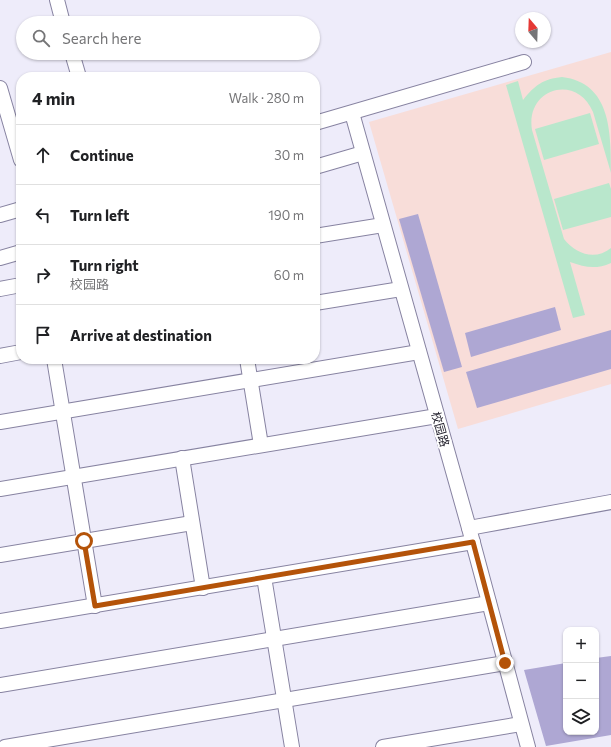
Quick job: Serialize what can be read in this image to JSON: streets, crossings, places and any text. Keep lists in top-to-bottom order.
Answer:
{
  "streets": {
    "street": ["校园路"]
  },
  "north": "top",
  "page": {
    "search": "Search here",
    "heading": ["4 min", "Walk · 280 m"],
    "list": [
      ["Continue", "30 m"],
      ["Turn left", "190 m"],
      ["Turn right", "校园路", "60 m"],
      "Arrive at destination"
    ],
    "map_buttons": ["+", "−"]
  }
}
